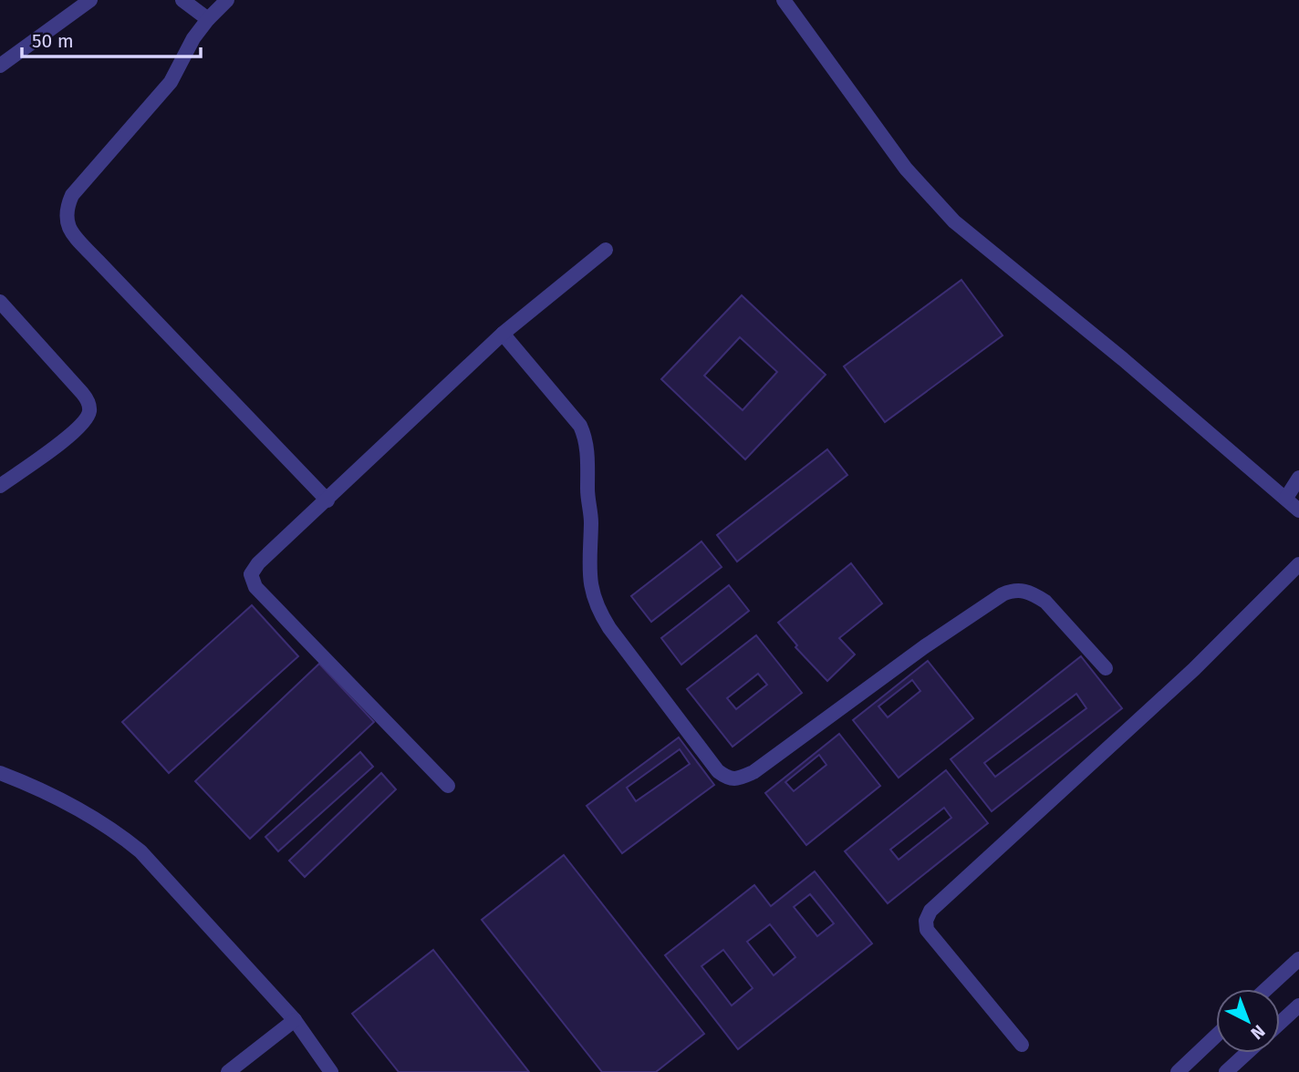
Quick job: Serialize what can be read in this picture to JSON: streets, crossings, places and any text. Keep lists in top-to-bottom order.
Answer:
{
  "scale_bar": "50 m",
  "north": "bottom right"
}
